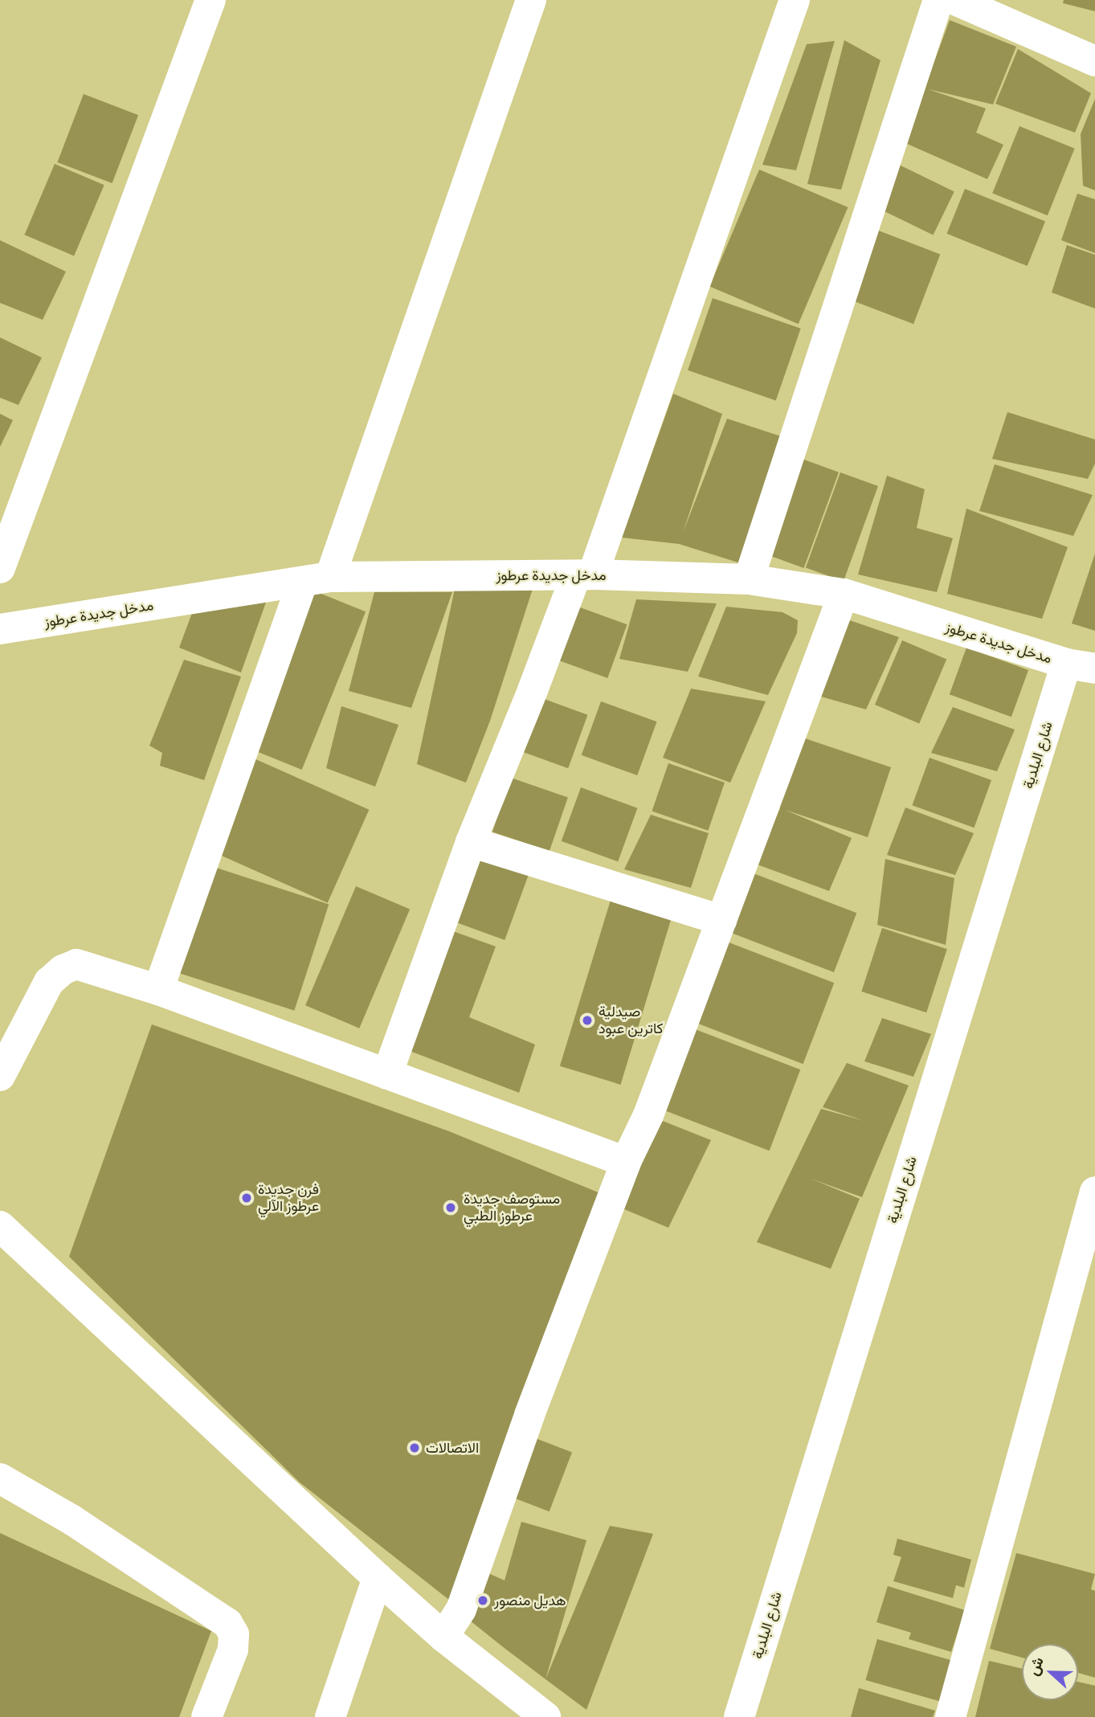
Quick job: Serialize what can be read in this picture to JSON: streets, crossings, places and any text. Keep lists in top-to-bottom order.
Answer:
{
  "streets": {
    "street": ["مدخل جديدة عرطوز", "شارع البلدية"]
  },
  "crossings": [
    ["مدخل جديدة عرطوز", "شارع البلدية"]
  ],
  "places": [
    "صيدلية كاترين عبود",
    "فرن جديدة عرطوز الآلي",
    "مستوصف جديدة عرطوز الطبي",
    "الاتصالات",
    "هديل منصور"
  ],
  "north": "left"
}
